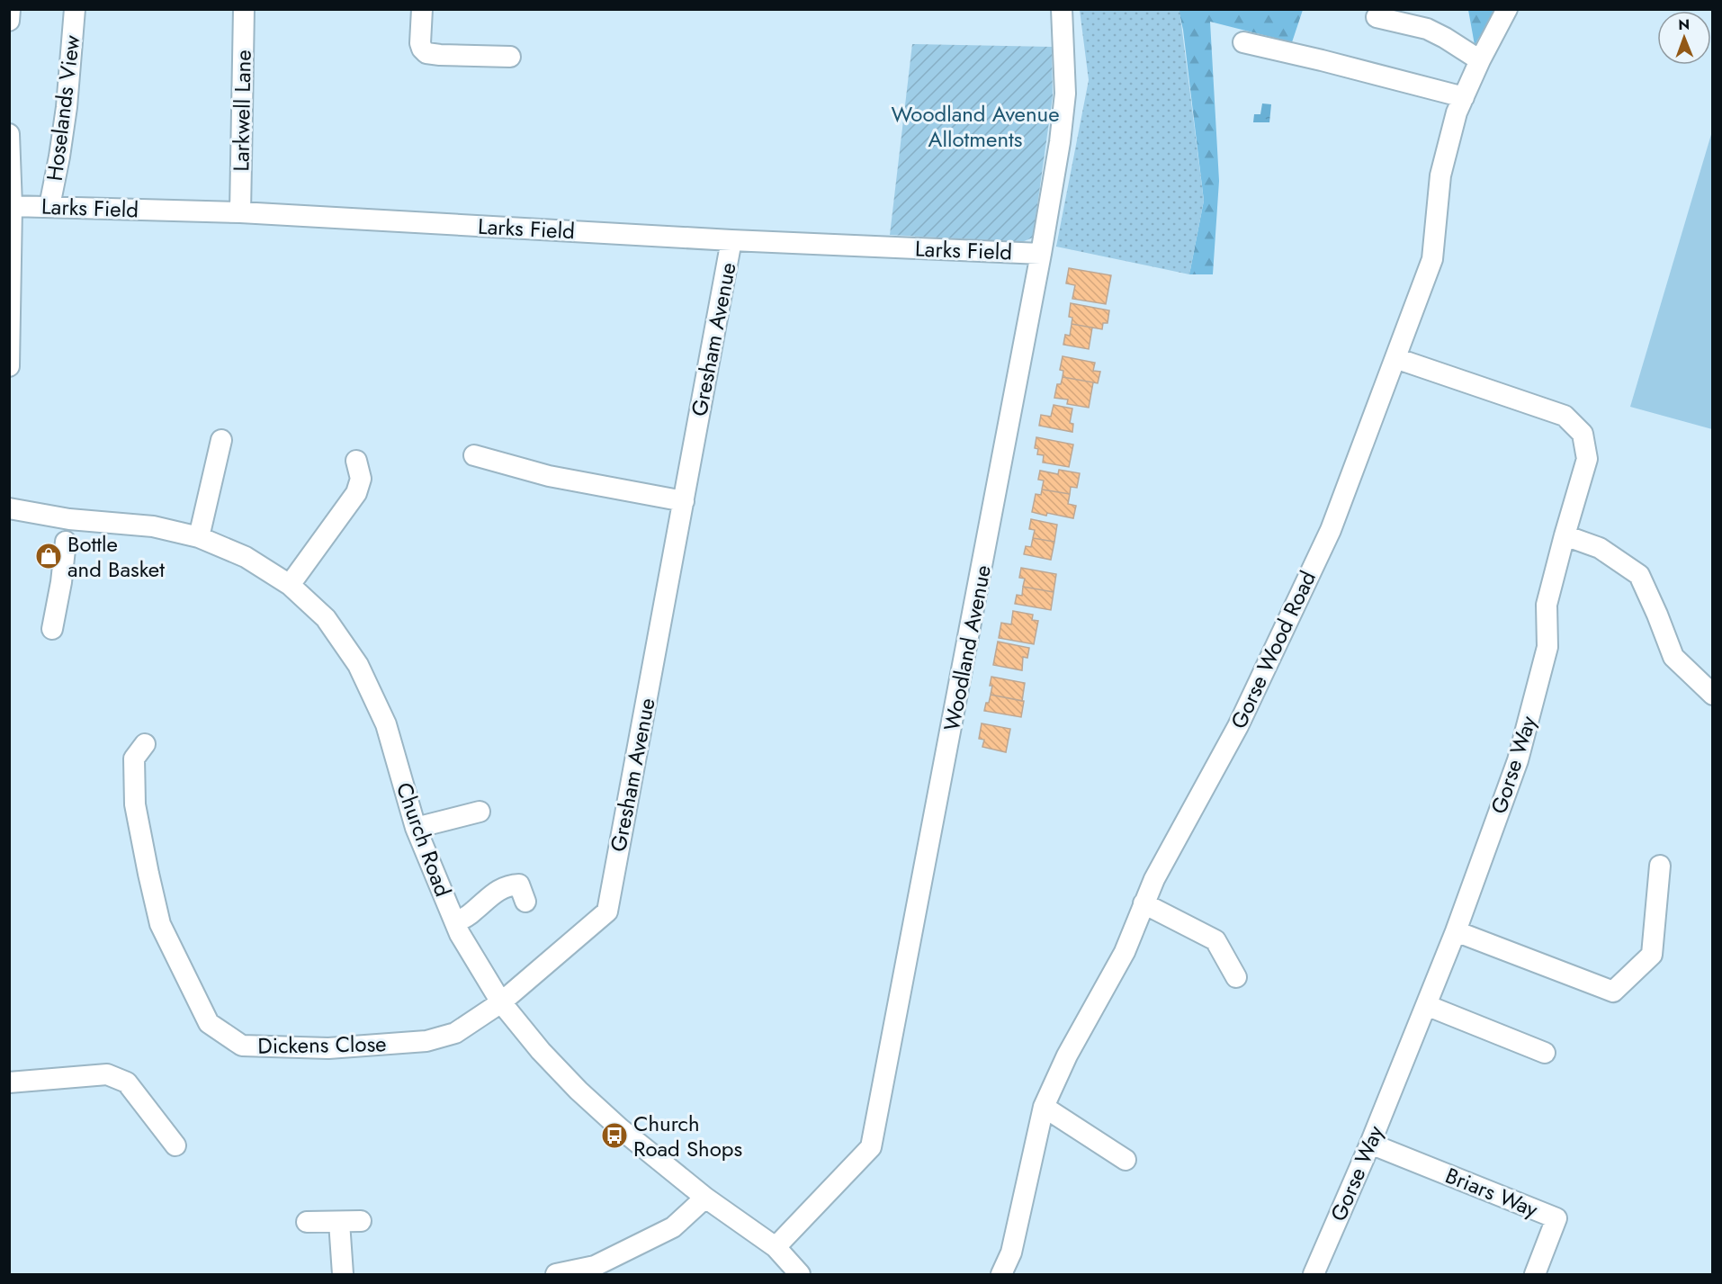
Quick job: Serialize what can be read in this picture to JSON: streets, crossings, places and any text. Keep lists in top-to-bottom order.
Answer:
{
  "streets": {
    "street": [
      "Hoselands View",
      "Larkwell Lane",
      "Larks Field",
      "Gresham Avenue",
      "Woodland Avenue",
      "Gorse Wood Road",
      "Gorse Way",
      "Church Road",
      "Dickens Close",
      "Briars Way"
    ]
  },
  "crossings": [
    ["Hoselands View", "Larks Field"],
    ["Larkwell Lane", "Larks Field"],
    ["Larks Field", "Gresham Avenue"],
    ["Larks Field", "Woodland Avenue"],
    ["Gresham Avenue", "Church Road"],
    ["Gresham Avenue", "Dickens Close"],
    ["Woodland Avenue", "Church Road"],
    ["Gorse Wood Road", "Gorse Way"],
    ["Gorse Way", "Briars Way"],
    ["Church Road", "Dickens Close"]
  ],
  "parks": ["Woodland Avenue Allotments"],
  "places": {
    "shop": ["Bottle and Basket"],
    "bus stop": ["Church Road Shops"]
  },
  "north": "top"
}
